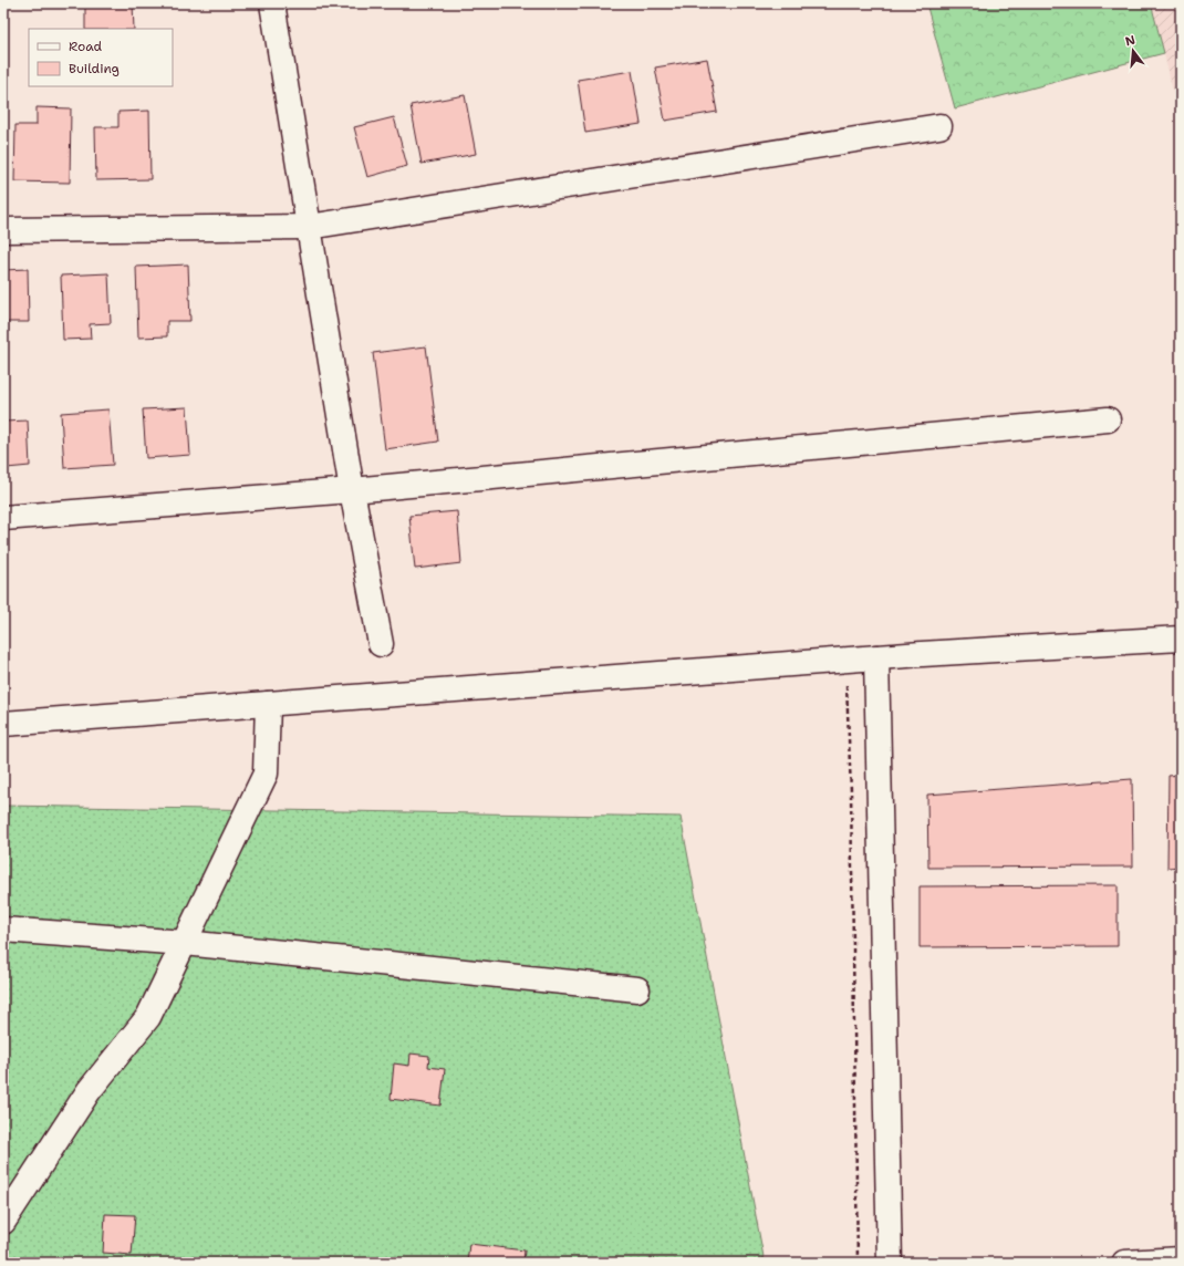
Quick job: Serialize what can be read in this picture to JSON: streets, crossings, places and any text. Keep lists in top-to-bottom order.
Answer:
{
  "legend": ["Road", "Building"],
  "north": "top"
}
